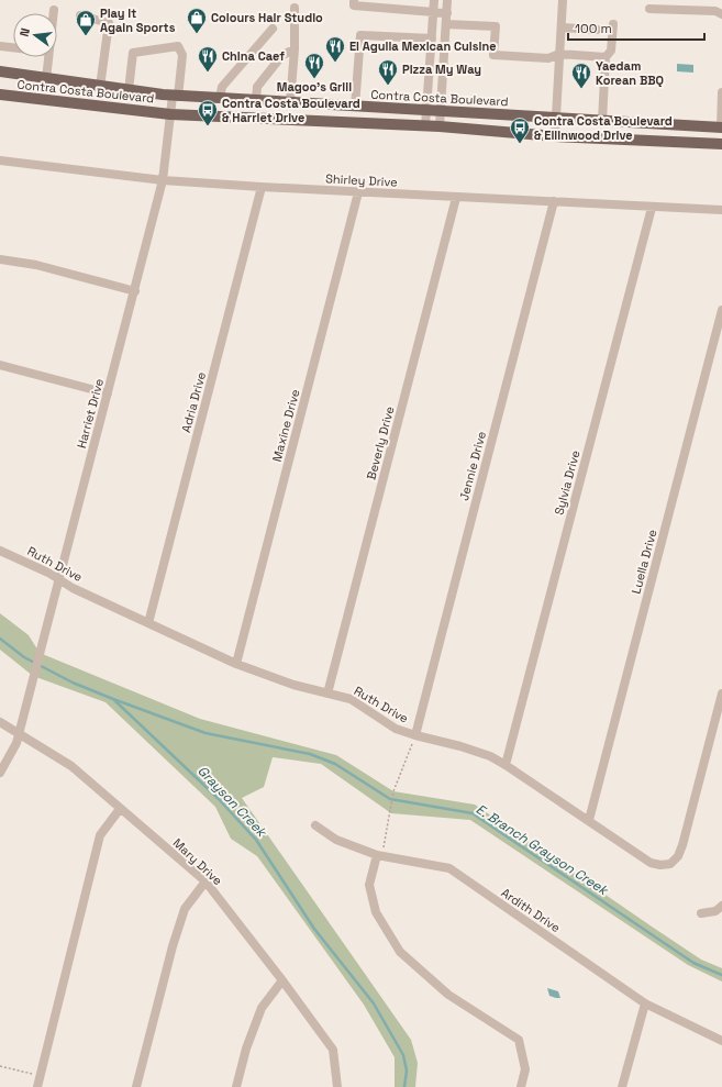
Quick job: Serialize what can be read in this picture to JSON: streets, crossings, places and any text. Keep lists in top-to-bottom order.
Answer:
{
  "streets": {
    "main road": ["Contra Costa Boulevard"],
    "street": [
      "Shirley Drive",
      "Adria Drive",
      "Harriet Drive",
      "Maxine Drive",
      "Beverly Drive",
      "Jennie Drive",
      "Sylvia Drive",
      "Luella Drive",
      "Ruth Drive",
      "Mary Drive",
      "Ardith Drive"
    ]
  },
  "crossings": [
    ["Contra Costa Boulevard", "Harriet Drive"],
    ["Shirley Drive", "Adria Drive"],
    ["Shirley Drive", "Harriet Drive"],
    ["Shirley Drive", "Maxine Drive"],
    ["Shirley Drive", "Beverly Drive"],
    ["Shirley Drive", "Jennie Drive"],
    ["Shirley Drive", "Sylvia Drive"],
    ["Adria Drive", "Ruth Drive"],
    ["Harriet Drive", "Ruth Drive"],
    ["Harriet Drive", "Mary Drive"],
    ["Maxine Drive", "Ruth Drive"],
    ["Beverly Drive", "Ruth Drive"],
    ["Jennie Drive", "Ruth Drive"],
    ["Sylvia Drive", "Ruth Drive"],
    ["Luella Drive", "Ruth Drive"]
  ],
  "water": ["Grayson Creek", "E. Branch Grayson Creek"],
  "places": {
    "shop": ["Colours Hair Studio", "Play It Again Sports"],
    "restaurant": [
      "El Aguila Mexican Cuisine",
      "China Caef",
      "Magoo's Grill",
      "Pizza My Way",
      "Yaedam Korean BBQ"
    ],
    "bus stop": ["Contra Costa Boulevard & Harriet Drive", "Contra Costa Boulevard & Ellinwood Drive"]
  },
  "scale_bar": "100 m",
  "north": "left"
}
